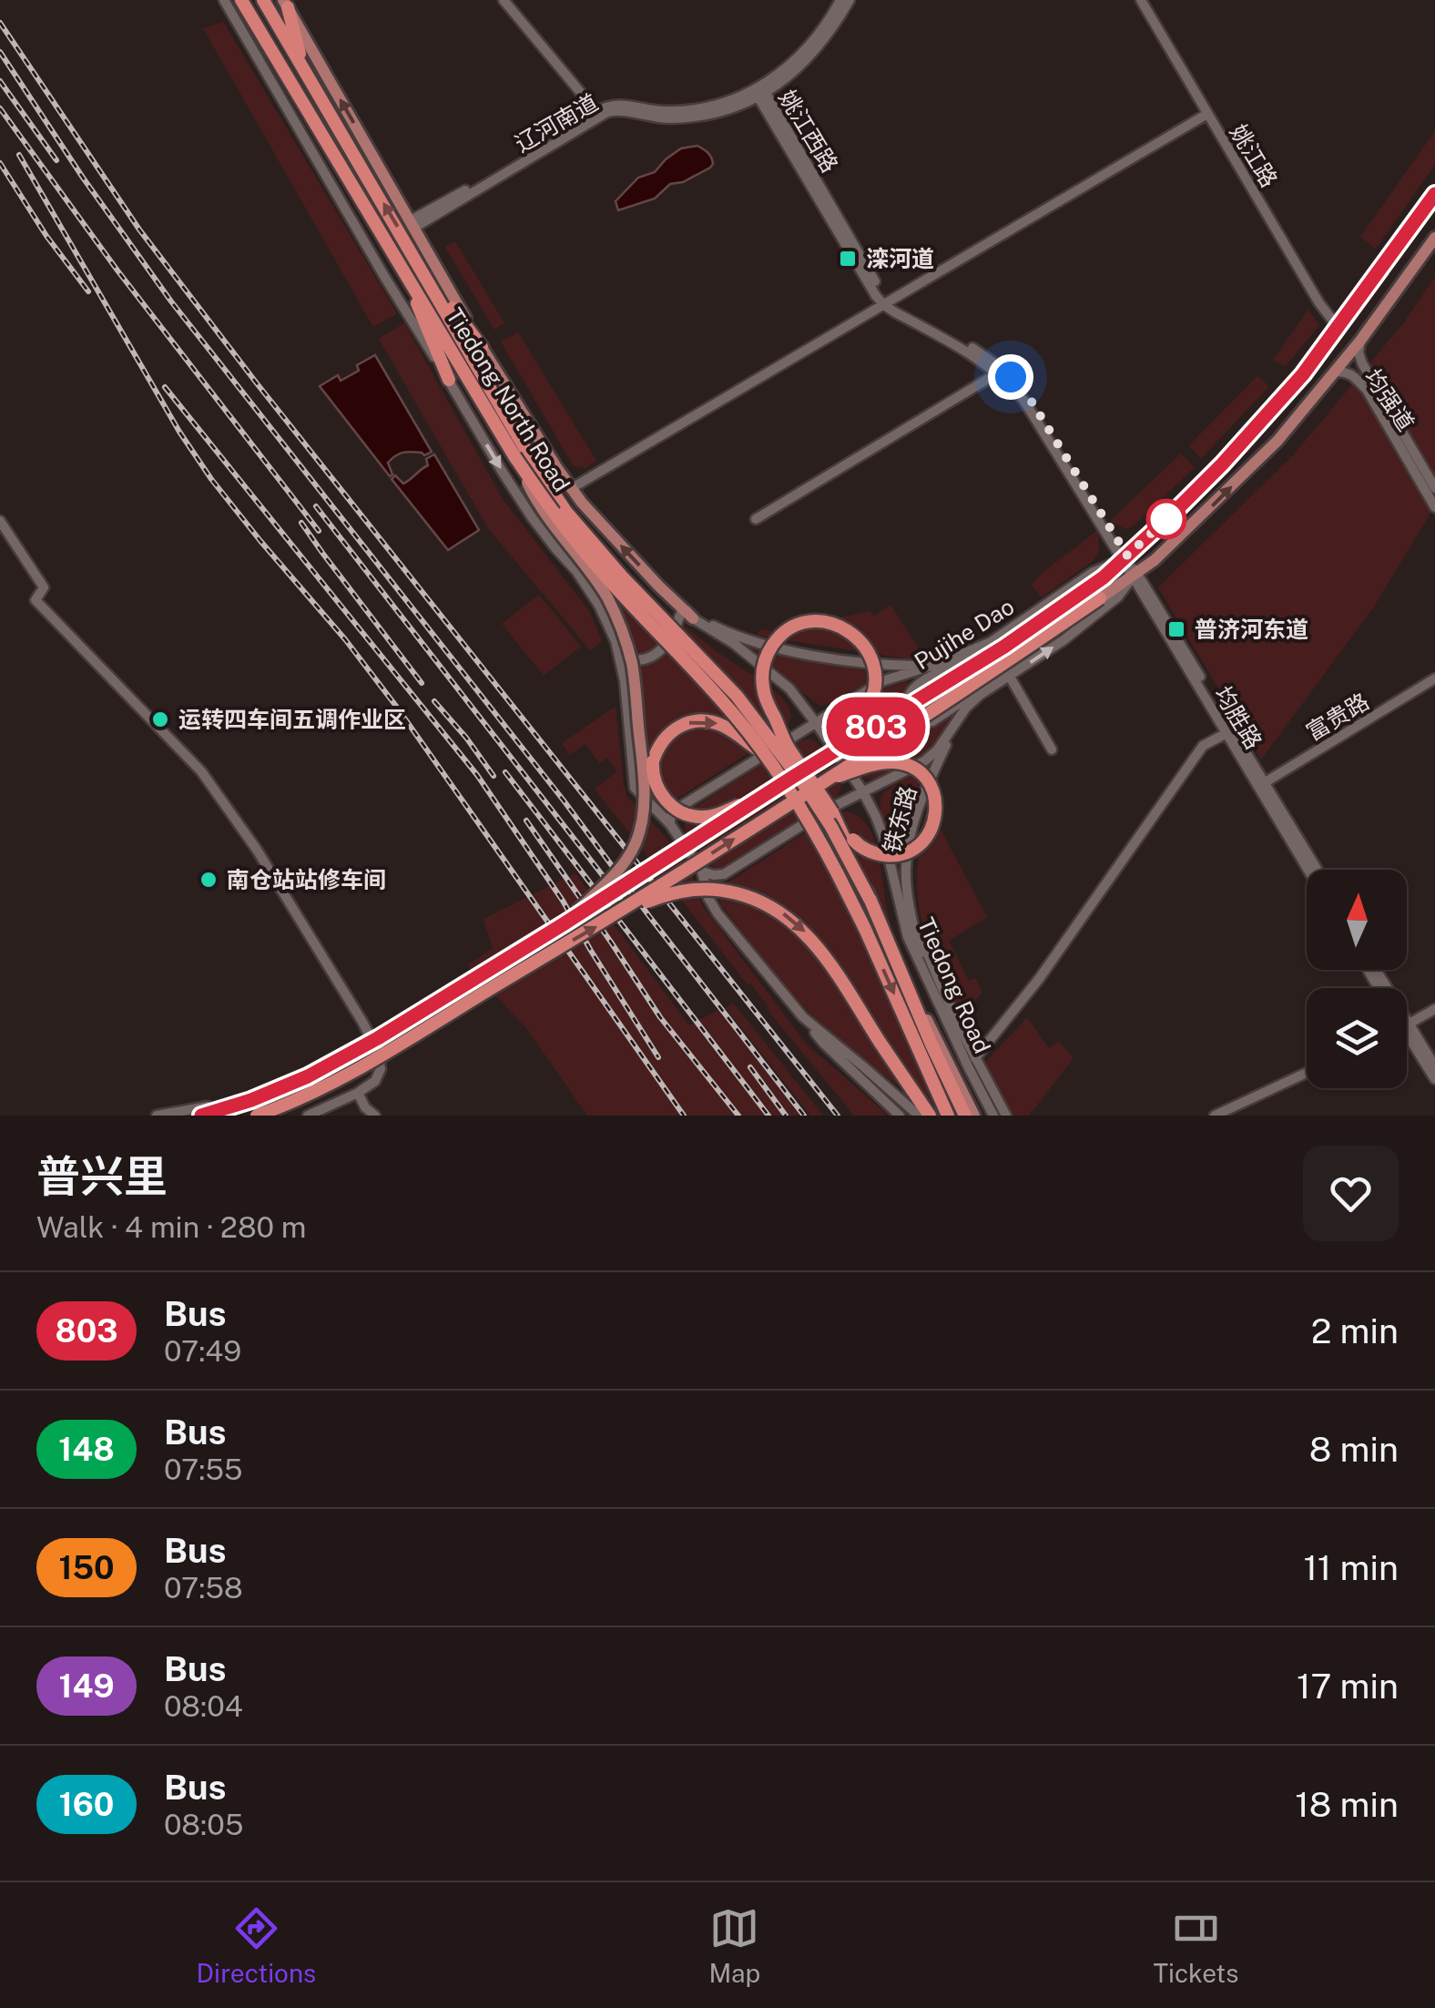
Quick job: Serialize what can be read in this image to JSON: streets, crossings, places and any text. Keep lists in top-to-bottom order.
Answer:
{
  "streets": {
    "highway": ["Tiedong North Road", "Tiedong Road"],
    "street": [
      "辽河南道",
      "姚江西路",
      "姚江路",
      "均强道",
      "Pujihe Dao",
      "富贵路",
      "均胜路",
      "铁东路"
    ]
  },
  "crossings": [
    ["辽河南道", "姚江西路"],
    ["姚江西路", "Pujihe Dao"],
    ["姚江西路", "均胜路"],
    ["Tiedong North Road", "Tiedong Road"],
    ["Pujihe Dao", "均胜路"],
    ["富贵路", "均胜路"],
    ["铁东路", "Tiedong Road"]
  ],
  "places": {
    "transit": ["滦河道", "普济河东道"],
    "other": ["运转四车间五调作业区", "南仓站站修车间"]
  },
  "lines": ["bus line 803"],
  "north": "top",
  "page": {
    "on_map": "803",
    "heading": ["普兴里", "Walk · 4 min · 280 m"],
    "list": [
      {
        "mark": "803",
        "name": "Bus",
        "note": "07:49",
        "value": "2 min"
      },
      {
        "mark": "148",
        "name": "Bus",
        "note": "07:55",
        "value": "8 min"
      },
      {
        "mark": "150",
        "name": "Bus",
        "note": "07:58",
        "value": "11 min"
      },
      {
        "mark": "149",
        "name": "Bus",
        "note": "08:04",
        "value": "17 min"
      },
      {
        "mark": "160",
        "name": "Bus",
        "note": "08:05",
        "value": "18 min"
      }
    ],
    "tabs": ["Directions", "Map", "Tickets"]
  }
}
